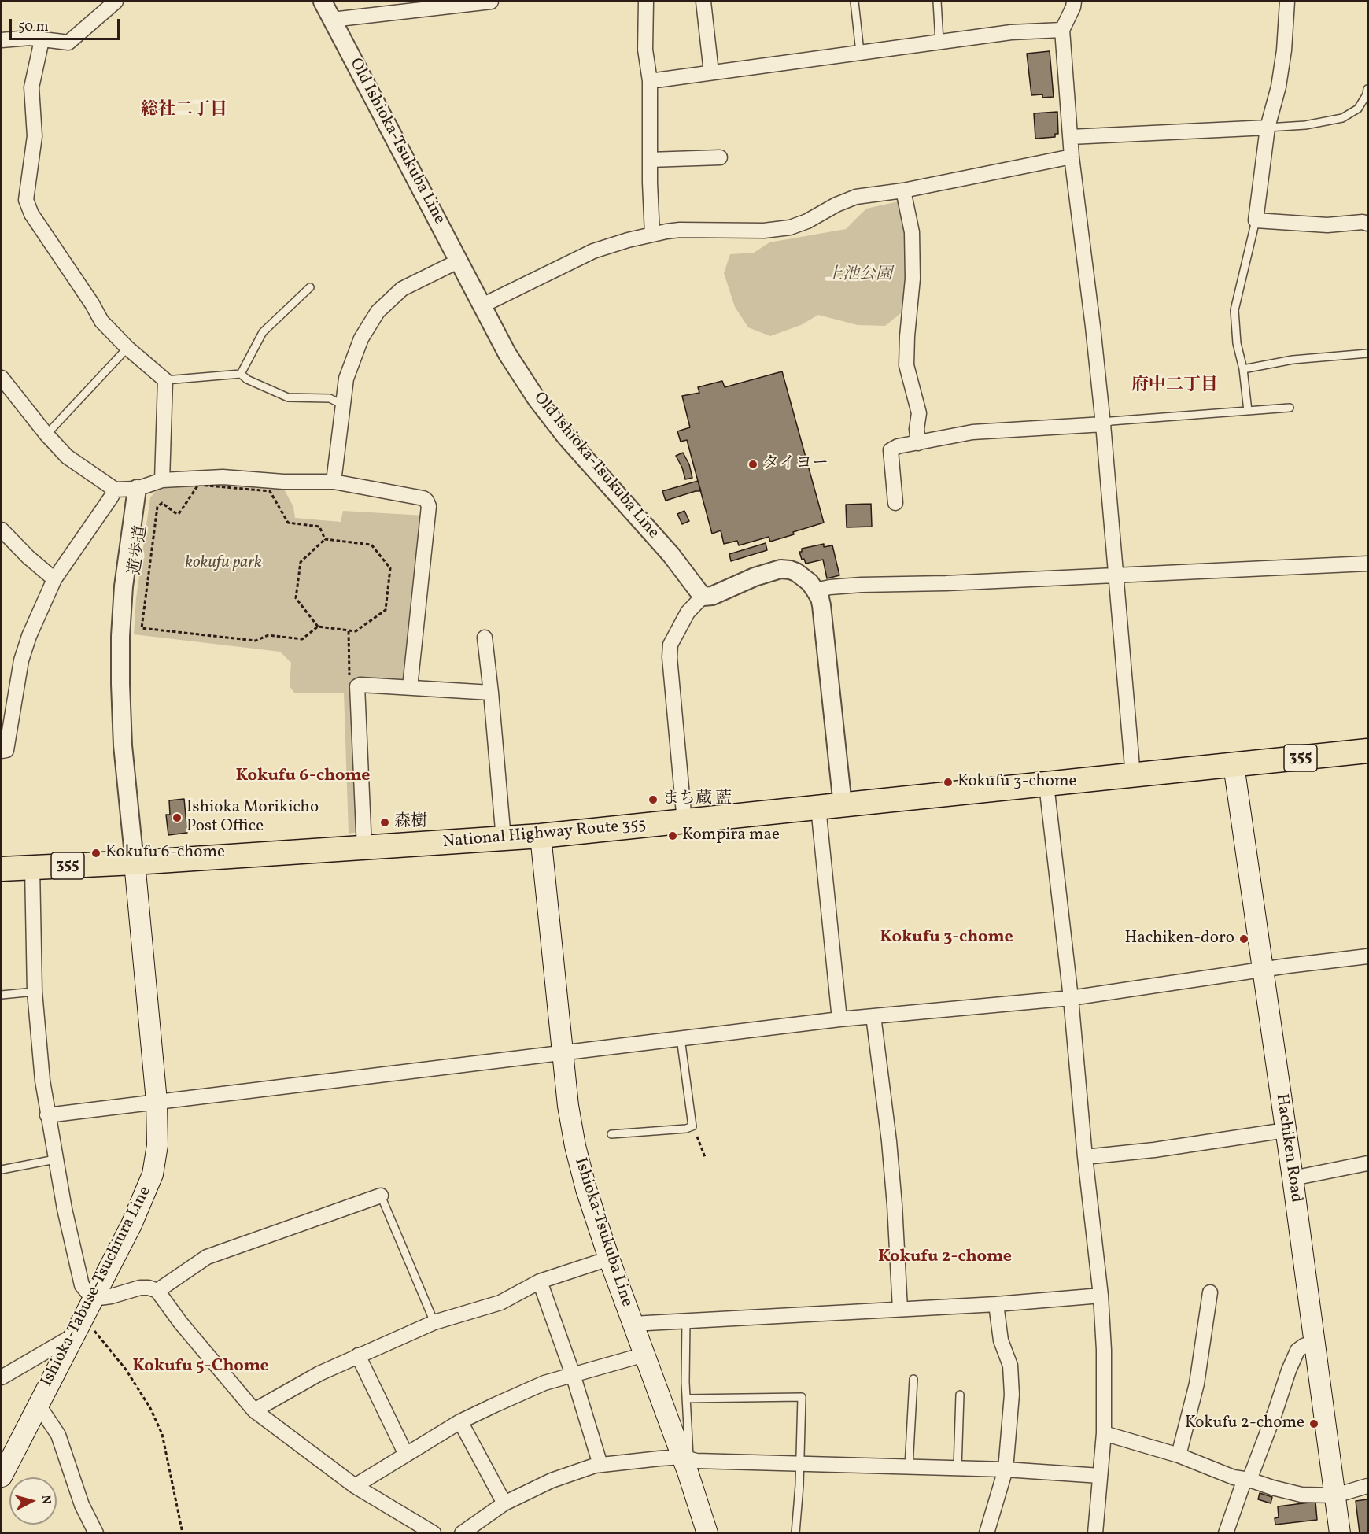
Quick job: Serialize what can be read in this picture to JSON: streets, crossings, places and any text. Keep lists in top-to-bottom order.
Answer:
{
  "streets": {
    "highway": ["355", "National Highway Route 355"],
    "main road": ["Hachiken Road", "Ishioka-Tsukuba Line", "Ishioka-Tabuse-Tsuchiura Line"],
    "street": ["Old Ishioka-Tsukuba Line"],
    "path": ["遊歩道"]
  },
  "crossings": [
    ["National Highway Route 355", "Hachiken Road"],
    ["National Highway Route 355", "Ishioka-Tsukuba Line"],
    ["National Highway Route 355", "Ishioka-Tabuse-Tsuchiura Line"]
  ],
  "districts": [
    "総社二丁目",
    "府中二丁目",
    "Kokufu 6-chome",
    "Kokufu 3-chome",
    "Kokufu 2-chome",
    "Kokufu 5-Chome"
  ],
  "parks": ["上池公園", "kokufu park"],
  "places": [
    "タイヨー",
    "Kokufu 3-chome",
    "まち蔵 藍",
    "Ishioka Morikicho Post Office",
    "森樹",
    "Kompira mae",
    "Kokufu 6-chome",
    "Hachiken-doro",
    "Kokufu 2-chome"
  ],
  "scale_bar": "50 m",
  "north": "right"
}
